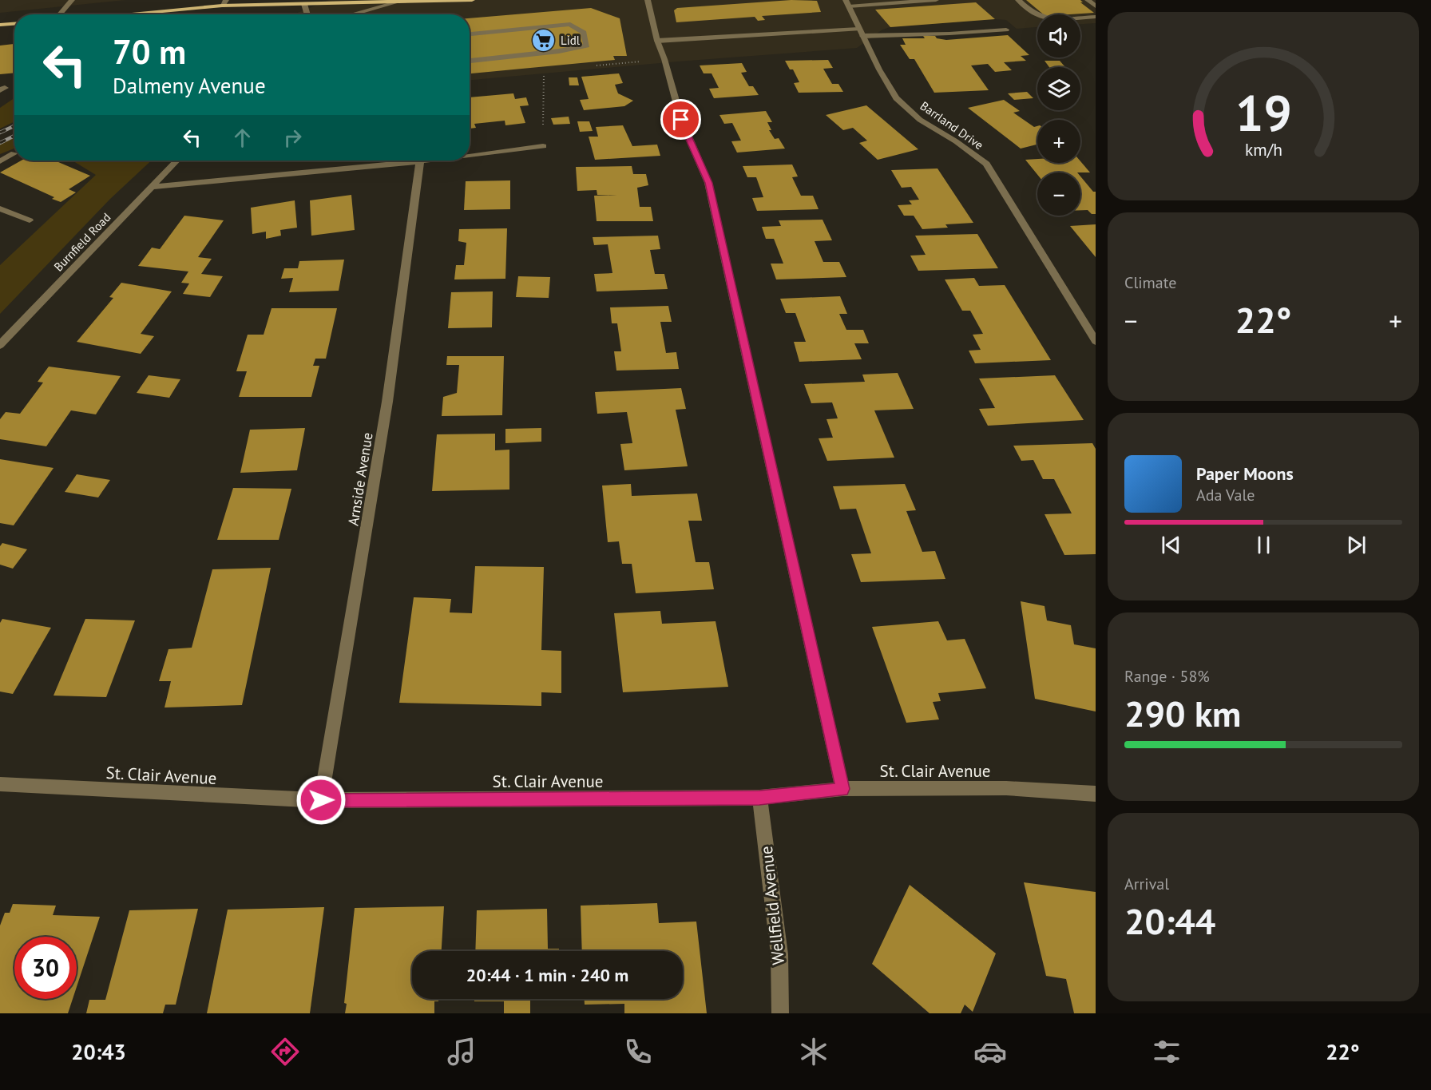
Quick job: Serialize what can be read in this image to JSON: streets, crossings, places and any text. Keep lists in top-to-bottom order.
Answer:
{
  "streets": {
    "street": [
      "Barrland Drive",
      "Burnfield Road",
      "Arnside Avenue",
      "St. Clair Avenue",
      "Wellfield Avenue"
    ]
  },
  "crossings": [
    ["Arnside Avenue", "St. Clair Avenue"],
    ["St. Clair Avenue", "Wellfield Avenue"]
  ],
  "places": {
    "supermarket": ["Lidl"]
  },
  "page": {
    "map_buttons": ["+", "−"],
    "turn": ["70 m", "Dalmeny Avenue"],
    "tile": [
      "Climate",
      ["Range · 58%", "290 km"],
      ["Arrival", "20:44"]
    ],
    "heat": ["−", "22°", "+"],
    "song": ["Paper Moons", "Ada Vale"],
    "limit": "30",
    "trip": "20:44 · 1 min · 240 m",
    "tabs": ["20:43", "22°"],
    "gauge": ["19", "km/h"]
  }
}
